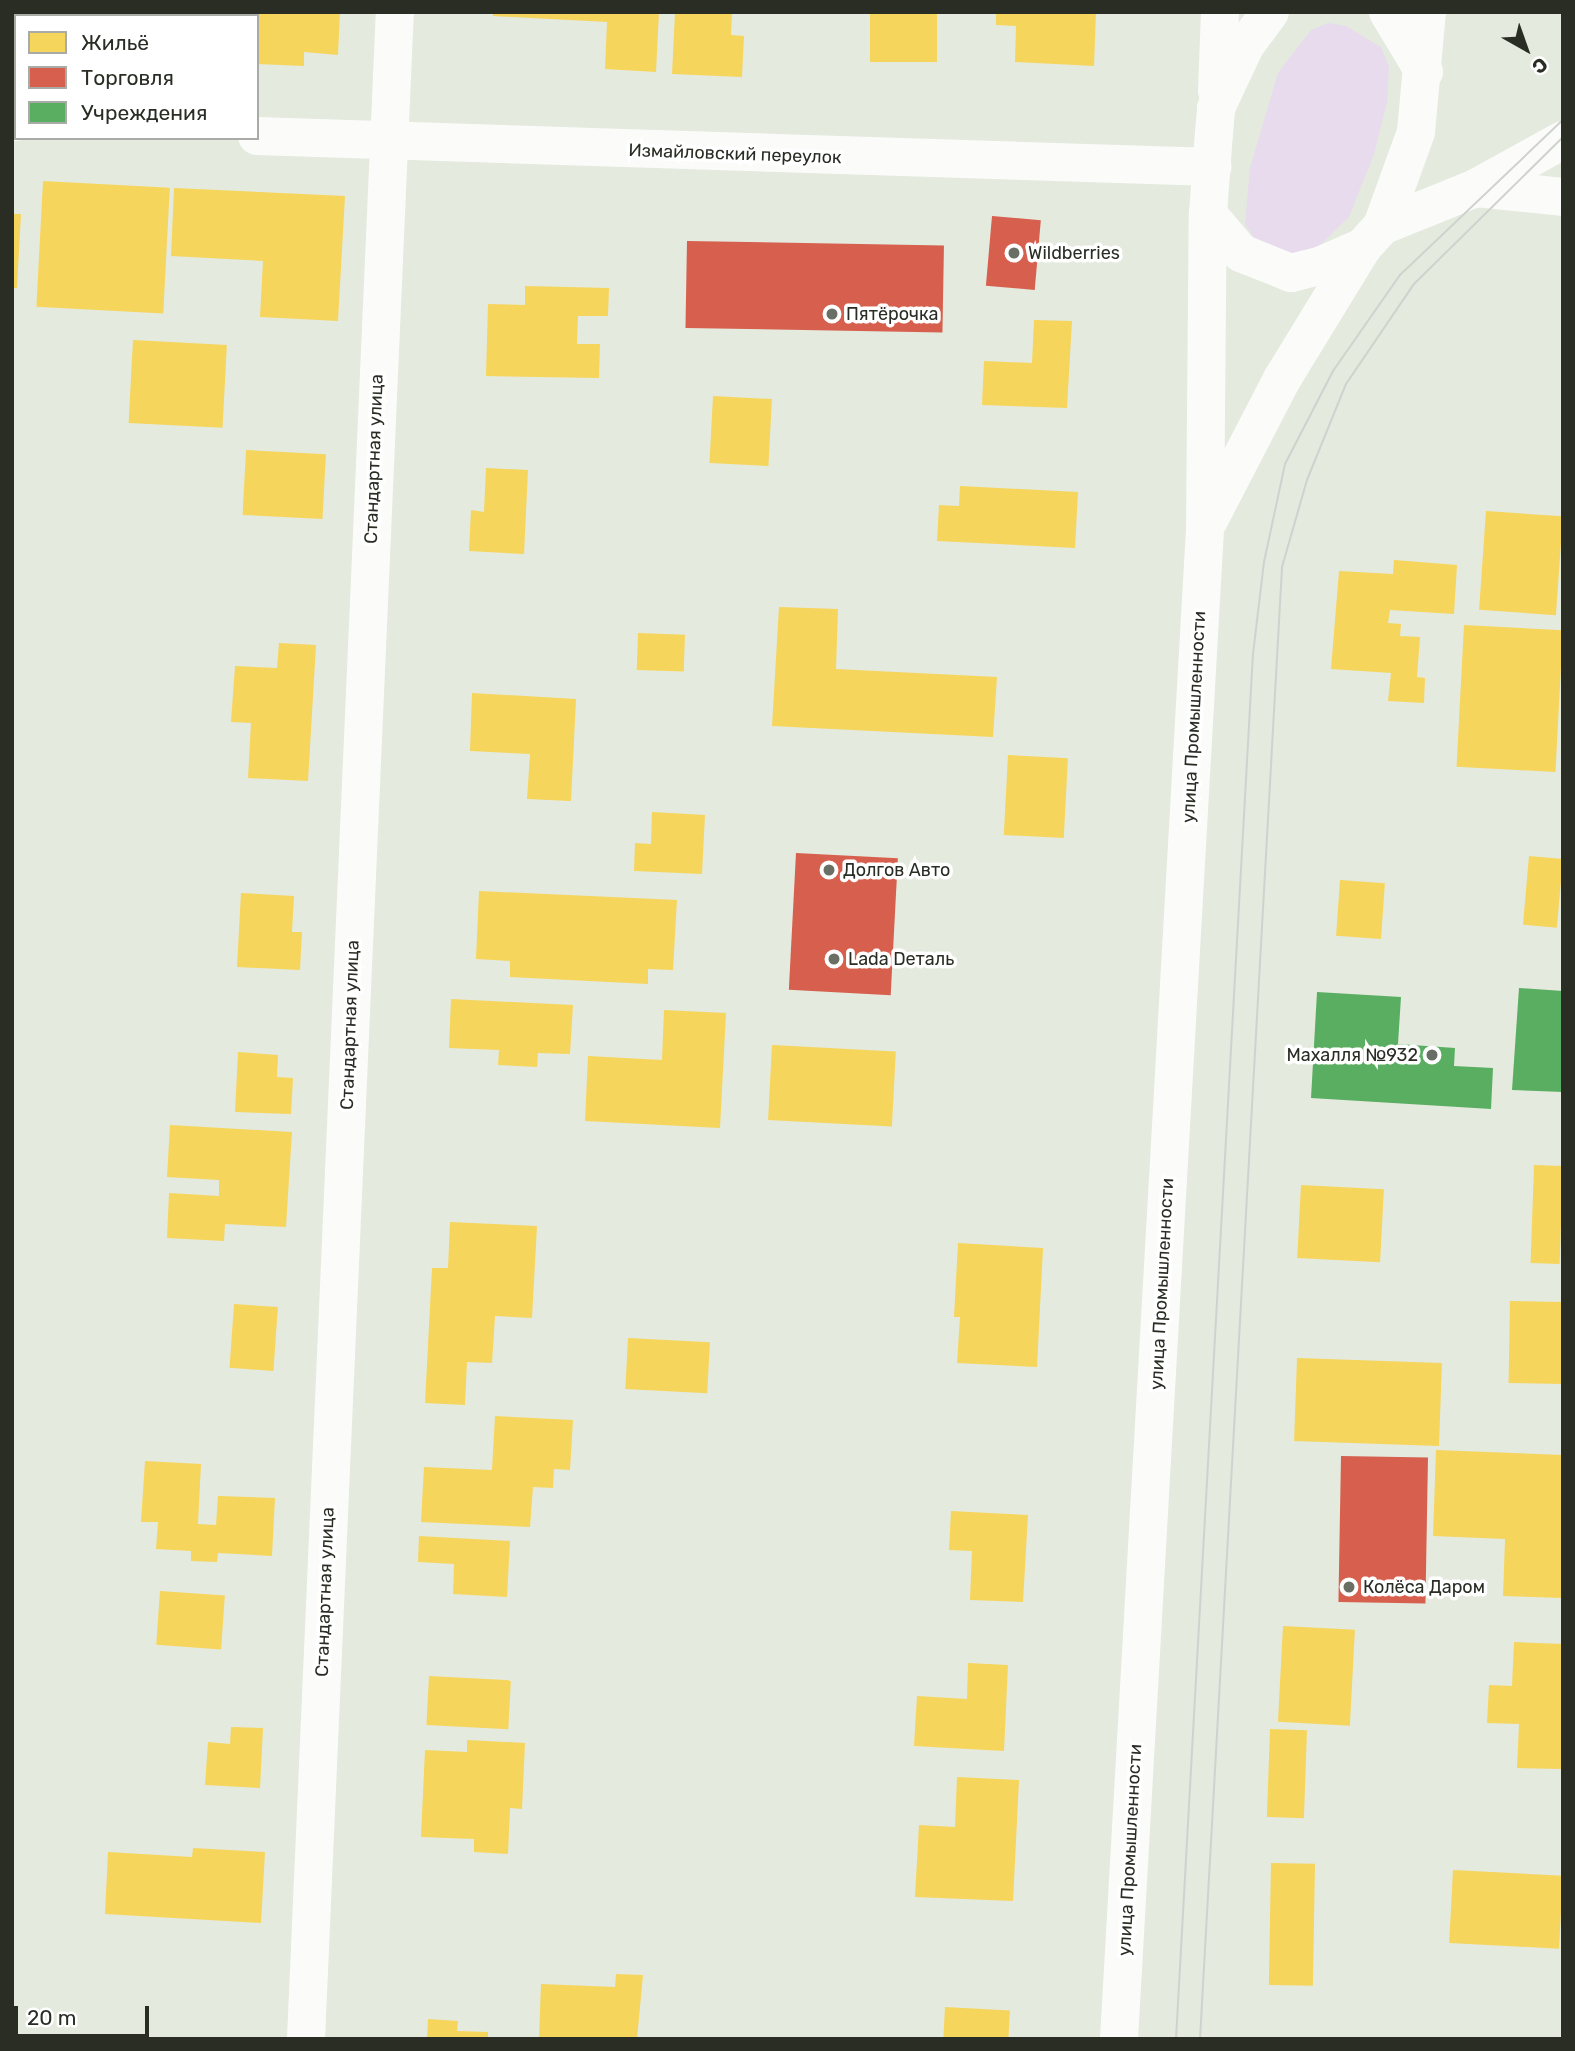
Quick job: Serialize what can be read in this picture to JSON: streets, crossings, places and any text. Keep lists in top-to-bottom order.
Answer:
{
  "streets": {
    "main road": ["Измайловский переулок", "Стандартная улица", "улица Промышленности"]
  },
  "crossings": [
    ["Измайловский переулок", "Стандартная улица"],
    ["Измайловский переулок", "улица Промышленности"]
  ],
  "places": [
    "Wildberries",
    "Пятёрочка",
    "Долгов Авто",
    "Lada Dеталь",
    "Махалля №932",
    "Колёса Даром"
  ],
  "legend": ["Жильё", "Торговля", "Учреждения"],
  "scale_bar": "20 m",
  "north": "bottom right"
}
